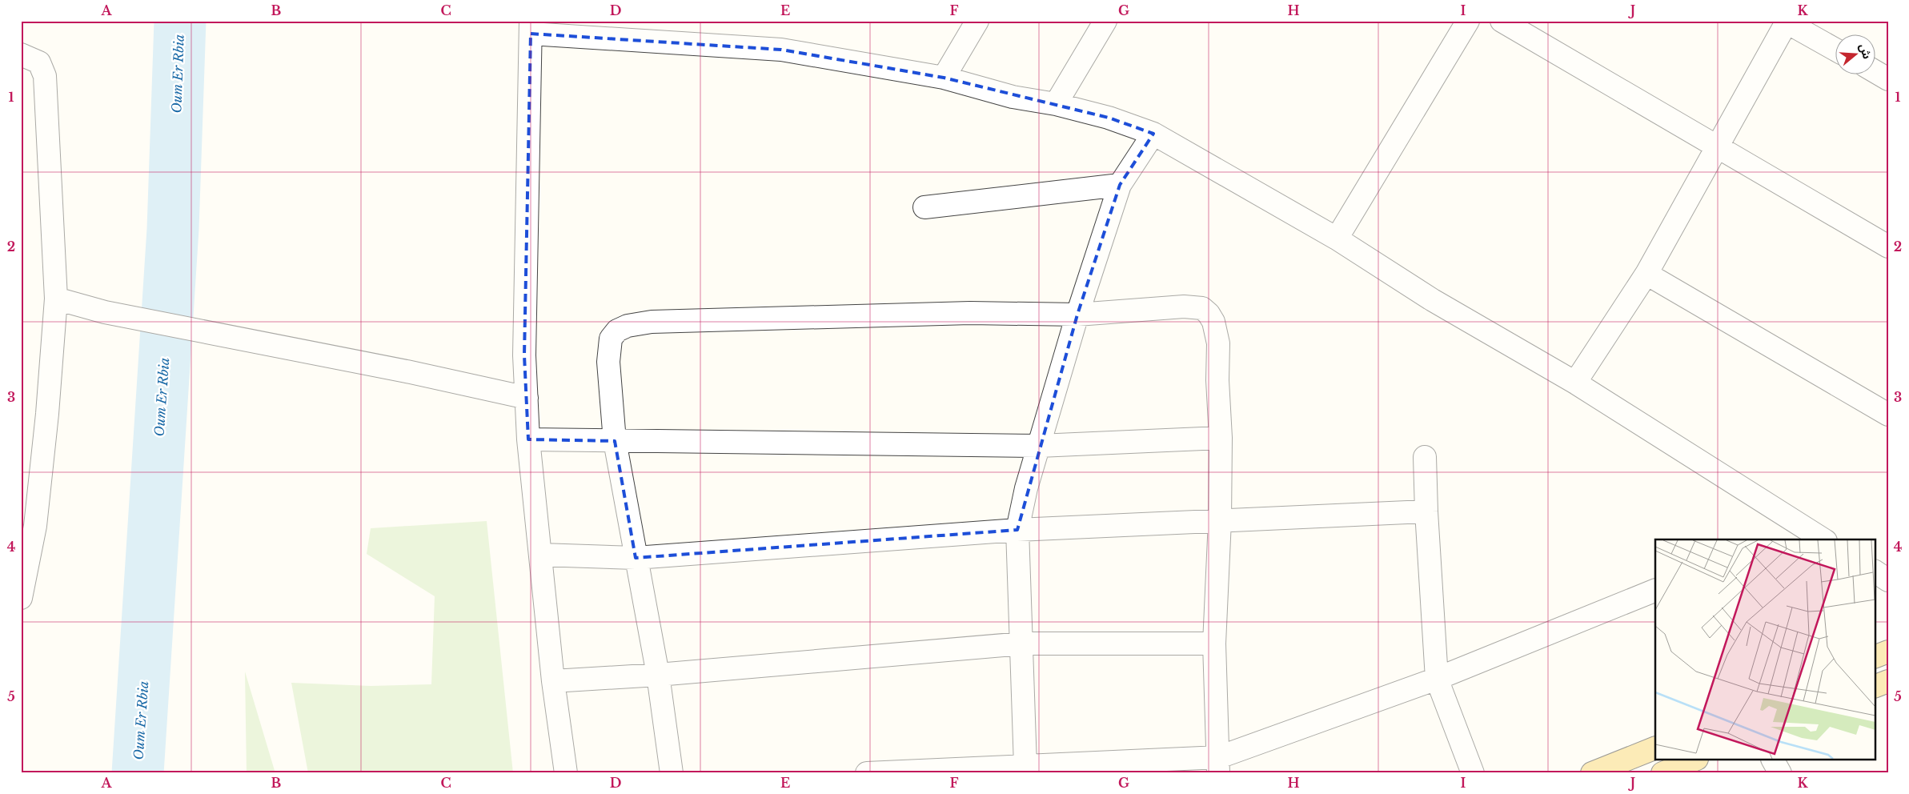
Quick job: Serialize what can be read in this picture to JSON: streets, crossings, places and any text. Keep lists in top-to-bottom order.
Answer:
{
  "water": ["Oum Er Rbia"],
  "north": "right",
  "grid": {
    "columns": [
      "A",
      "B",
      "C",
      "D",
      "E",
      "F",
      "G",
      "H",
      "I",
      "J",
      "K"
    ],
    "rows": [
      "1",
      "2",
      "3",
      "4",
      "5"
    ]
  }
}
